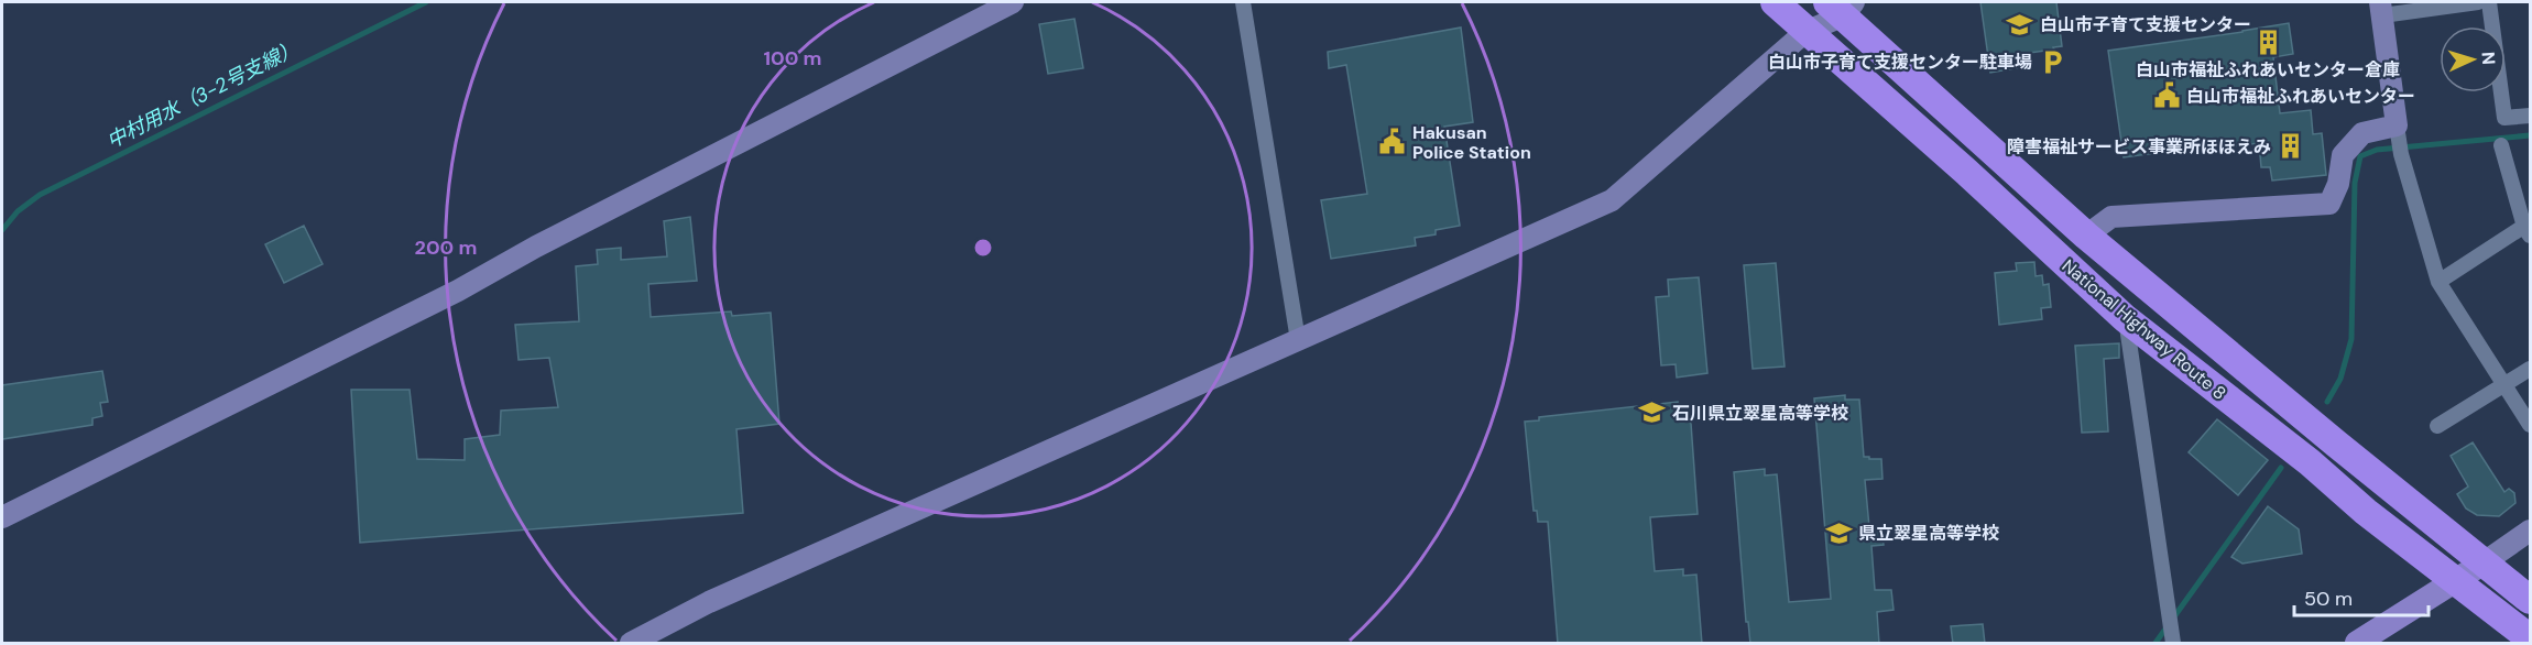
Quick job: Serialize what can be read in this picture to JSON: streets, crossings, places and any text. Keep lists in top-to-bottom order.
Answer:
{
  "streets": {
    "highway": ["National Highway Route 8"]
  },
  "water": ["中村用水（3-2号支線）"],
  "places": {
    "school or university": ["白山市子育て支援センター", "石川県立翠星高等学校", "県立翠星高等学校"],
    "building": ["白山市福祉ふれあいセンター倉庫", "障害福祉サービス事業所ほほえみ"],
    "parking": ["白山市子育て支援センター駐車場"],
    "public building": ["白山市福祉ふれあいセンター", "Hakusan Police Station"]
  },
  "scale_bar": "50 m",
  "north": "right",
  "rings": ["100 m", "200 m"]
}
